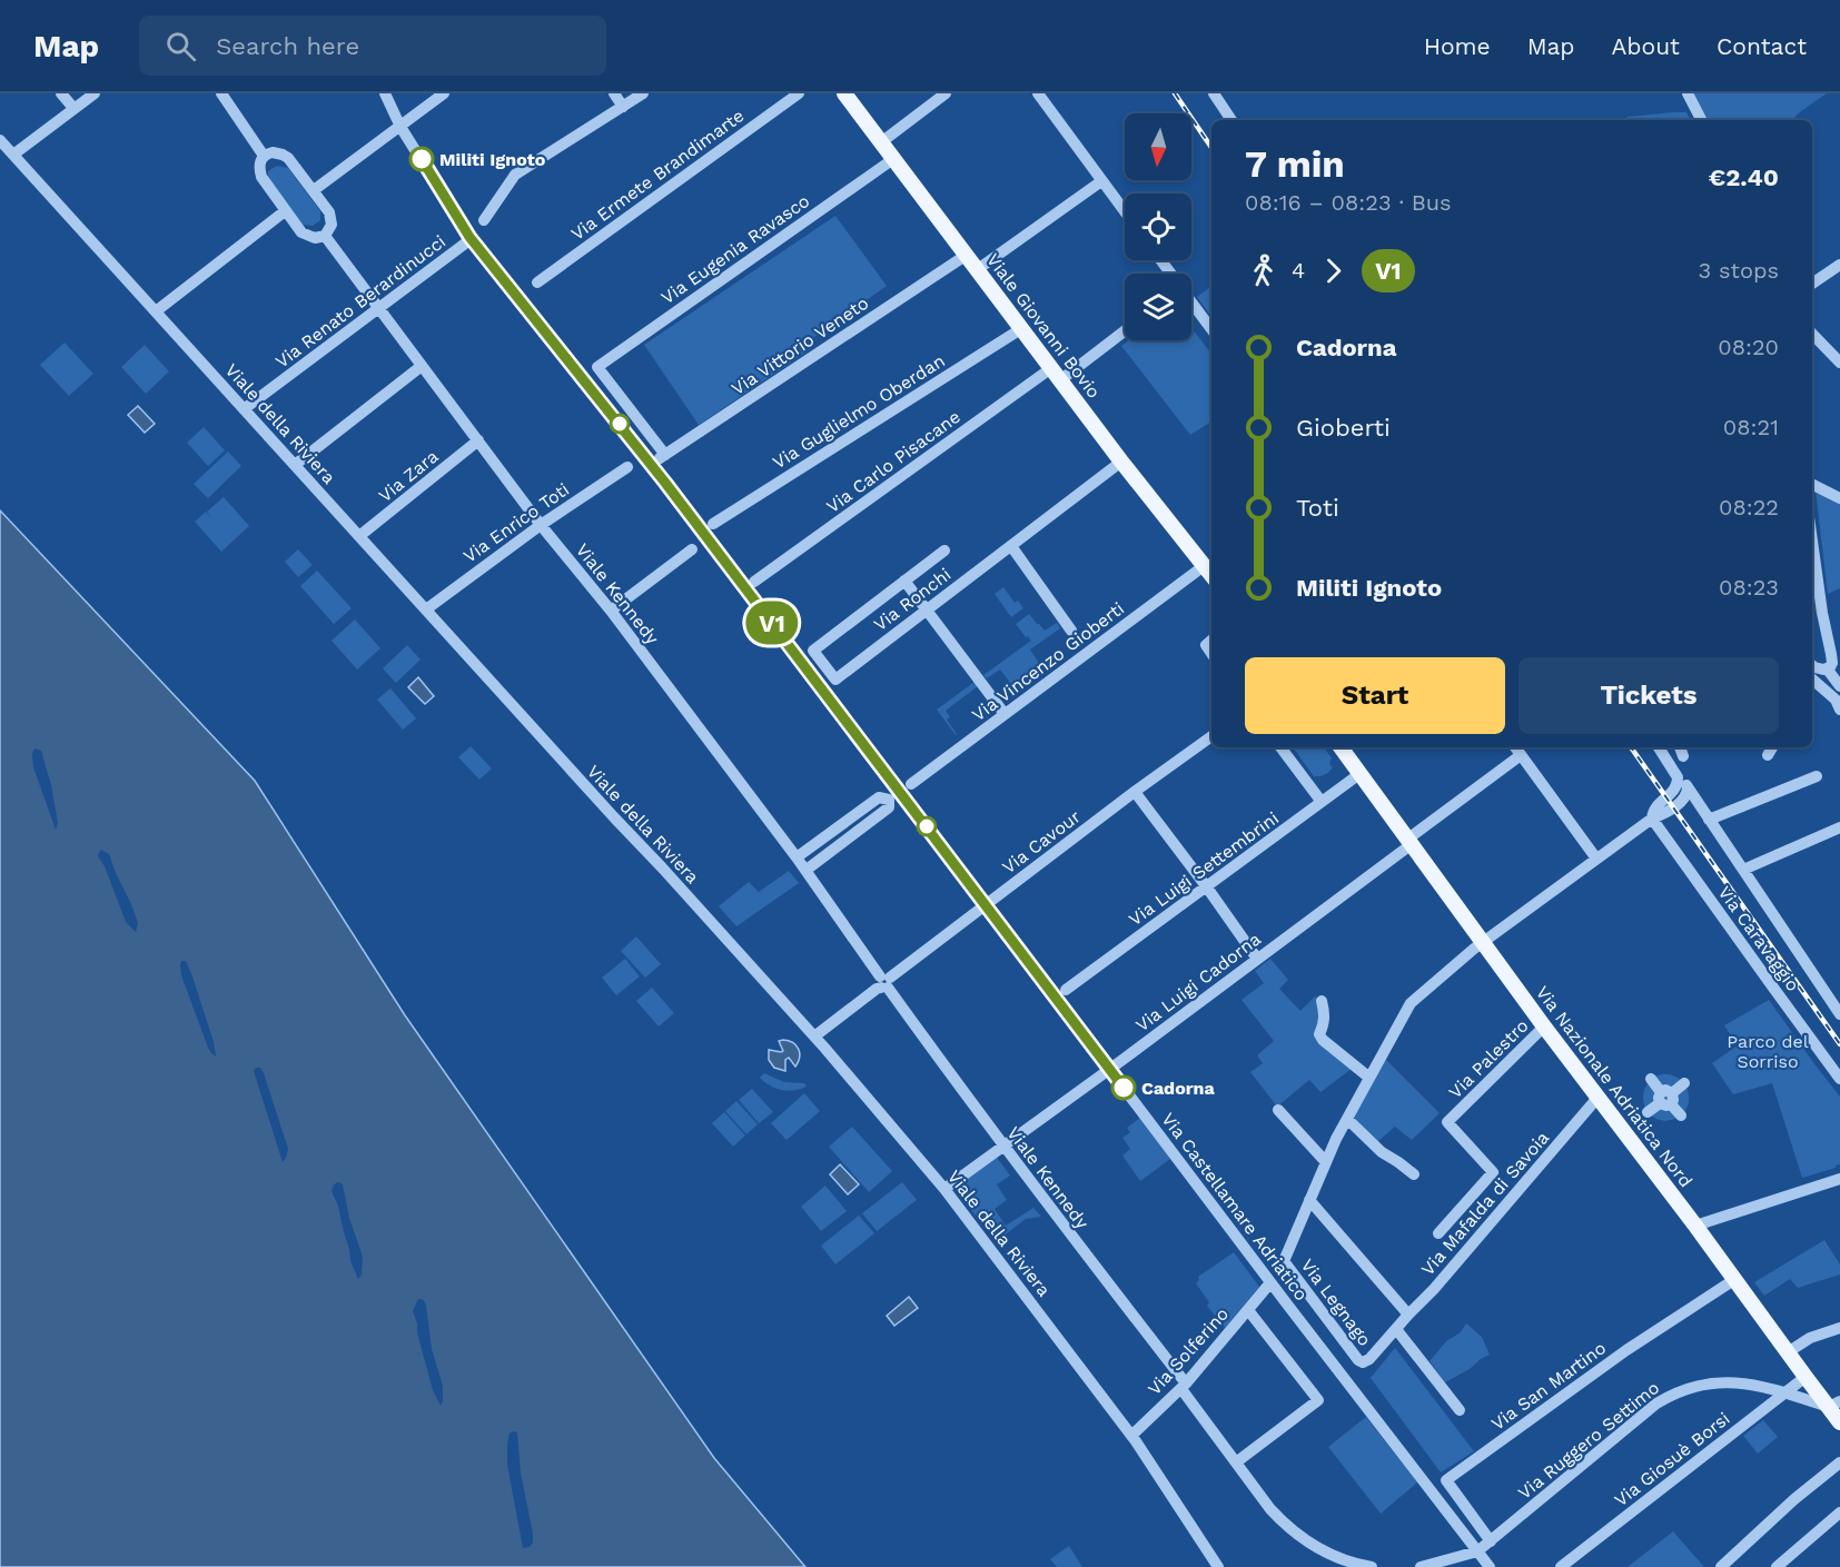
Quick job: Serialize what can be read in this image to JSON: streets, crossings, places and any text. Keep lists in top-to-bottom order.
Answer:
{
  "streets": {
    "main road": ["Viale Giovanni Bovio", "Via Nazionale Adriatica Nord"],
    "street": [
      "Via Ermete Brandimarte",
      "Via Eugenia Ravasco",
      "Via Renato Berardinucci",
      "Via Vittorio Veneto",
      "Via Guglielmo Oberdan",
      "Viale della Riviera",
      "Via Carlo Pisacane",
      "Via Zara",
      "Via Enrico Toti",
      "Viale Kennedy",
      "Via Ronchi",
      "Via Vincenzo Gioberti",
      "Via Cavour",
      "Via Luigi Settembrini",
      "Via Caravaggio",
      "Via Luigi Cadorna",
      "Via Palestro",
      "Via Mafalda di Savoia",
      "Via Castellamare Adriatico",
      "Via Legnago",
      "Via Solferino",
      "Via San Martino",
      "Via Ruggero Settimo",
      "Via Giosuè Borsi"
    ]
  },
  "crossings": [
    ["Via Eugenia Ravasco", "Viale Giovanni Bovio"],
    ["Via Eugenia Ravasco", "Via Vittorio Veneto"],
    ["Via Renato Berardinucci", "Viale della Riviera"],
    ["Via Renato Berardinucci", "Viale Kennedy"],
    ["Viale Giovanni Bovio", "Via Vittorio Veneto"],
    ["Viale Giovanni Bovio", "Via Guglielmo Oberdan"],
    ["Viale Giovanni Bovio", "Via Carlo Pisacane"],
    ["Viale Giovanni Bovio", "Via Ronchi"],
    ["Viale Giovanni Bovio", "Via Vincenzo Gioberti"],
    ["Via Vittorio Veneto", "Via Castellamare Adriatico"],
    ["Viale della Riviera", "Via Zara"],
    ["Viale della Riviera", "Via Enrico Toti"],
    ["Viale della Riviera", "Via Cavour"],
    ["Viale della Riviera", "Via Luigi Cadorna"],
    ["Viale della Riviera", "Via Solferino"],
    ["Via Zara", "Viale Kennedy"],
    ["Via Enrico Toti", "Viale Kennedy"],
    ["Viale Kennedy", "Via Cavour"],
    ["Viale Kennedy", "Via Luigi Cadorna"],
    ["Viale Kennedy", "Via Solferino"],
    ["Via Cavour", "Via Castellamare Adriatico"],
    ["Via Luigi Settembrini", "Via Nazionale Adriatica Nord"],
    ["Via Luigi Cadorna", "Via Nazionale Adriatica Nord"],
    ["Via Luigi Cadorna", "Via Castellamare Adriatico"],
    ["Via Palestro", "Via Nazionale Adriatica Nord"],
    ["Via Nazionale Adriatica Nord", "Via Mafalda di Savoia"],
    ["Via Nazionale Adriatica Nord", "Via San Martino"],
    ["Via Nazionale Adriatica Nord", "Via Ruggero Settimo"],
    ["Via Nazionale Adriatica Nord", "Via Giosuè Borsi"],
    ["Via Mafalda di Savoia", "Via Legnago"],
    ["Via Castellamare Adriatico", "Via Ruggero Settimo"],
    ["Via San Martino", "Via Ruggero Settimo"],
    ["Via Ruggero Settimo", "Via Giosuè Borsi"]
  ],
  "parks": ["Parco del Sorriso"],
  "places": ["Militi Ignoto", "Cadorna"],
  "lines": ["bus line V1"],
  "north": "bottom",
  "page": {
    "header": "Map",
    "search": "Search here",
    "nav": [
      "Home",
      "Map",
      "About",
      "Contact"
    ],
    "on_map": "V1",
    "heading": ["7 min", "08:16 – 08:23 · Bus", "€2.40"],
    "legs": ["4", "V1", "3 stops"],
    "list": [
      {
        "name": "Cadorna",
        "value": "08:20"
      },
      {
        "name": "Gioberti",
        "value": "08:21"
      },
      {
        "name": "Toti",
        "value": "08:22"
      },
      {
        "name": "Militi Ignoto",
        "value": "08:23"
      }
    ],
    "buttons": ["Start", "Tickets"]
  }
}
